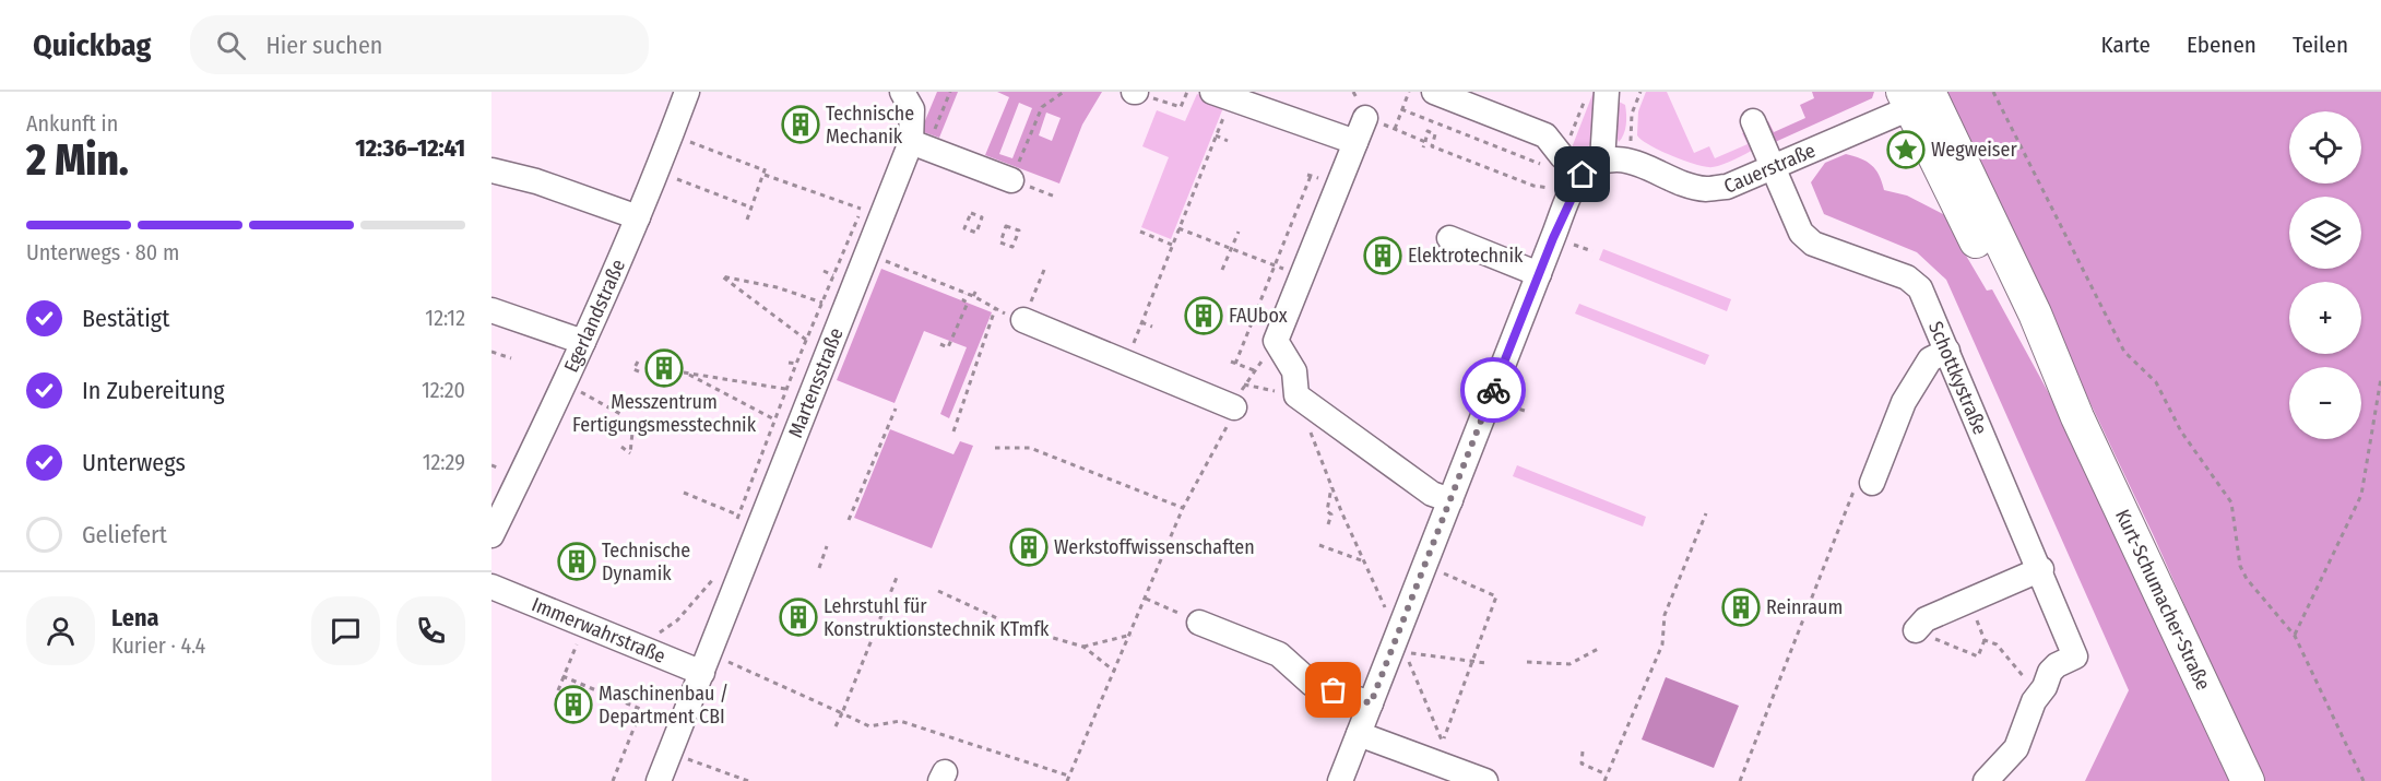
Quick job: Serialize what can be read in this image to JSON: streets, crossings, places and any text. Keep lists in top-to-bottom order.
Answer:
{
  "streets": {
    "main road": ["Kurt-Schumacher-Straße"],
    "street": [
      "Cauerstraße",
      "Egerlandstraße",
      "Schottkystraße",
      "Martensstraße",
      "Immerwahrstraße"
    ]
  },
  "crossings": [
    ["Cauerstraße", "Schottkystraße"],
    ["Cauerstraße", "Kurt-Schumacher-Straße"],
    ["Martensstraße", "Immerwahrstraße"]
  ],
  "places": {
    "building": [
      "Technische Mechanik",
      "Elektrotechnik",
      "FAUbox",
      "Messzentrum Fertigungsmesstechnik",
      "Werkstoffwissenschaften",
      "Technische Dynamik",
      "Reinraum",
      "Lehrstuhl für Konstruktionstechnik KTmfk",
      "Maschinenbau / Department CBI"
    ],
    "place": ["Wegweiser"]
  },
  "page": {
    "header": "Quickbag",
    "search": "Hier suchen",
    "nav": ["Karte", "Ebenen", "Teilen"],
    "heading": ["2 Min.", "Ankunft in", "12:36–12:41"],
    "panel": ["Lena", "Kurier · 4.4"],
    "map_buttons": ["+", "−"],
    "bar": "Unterwegs · 80 m",
    "list": [
      ["Bestätigt", "12:12"],
      ["In Zubereitung", "12:20"],
      ["Unterwegs", "12:29"],
      "Geliefert"
    ]
  }
}
